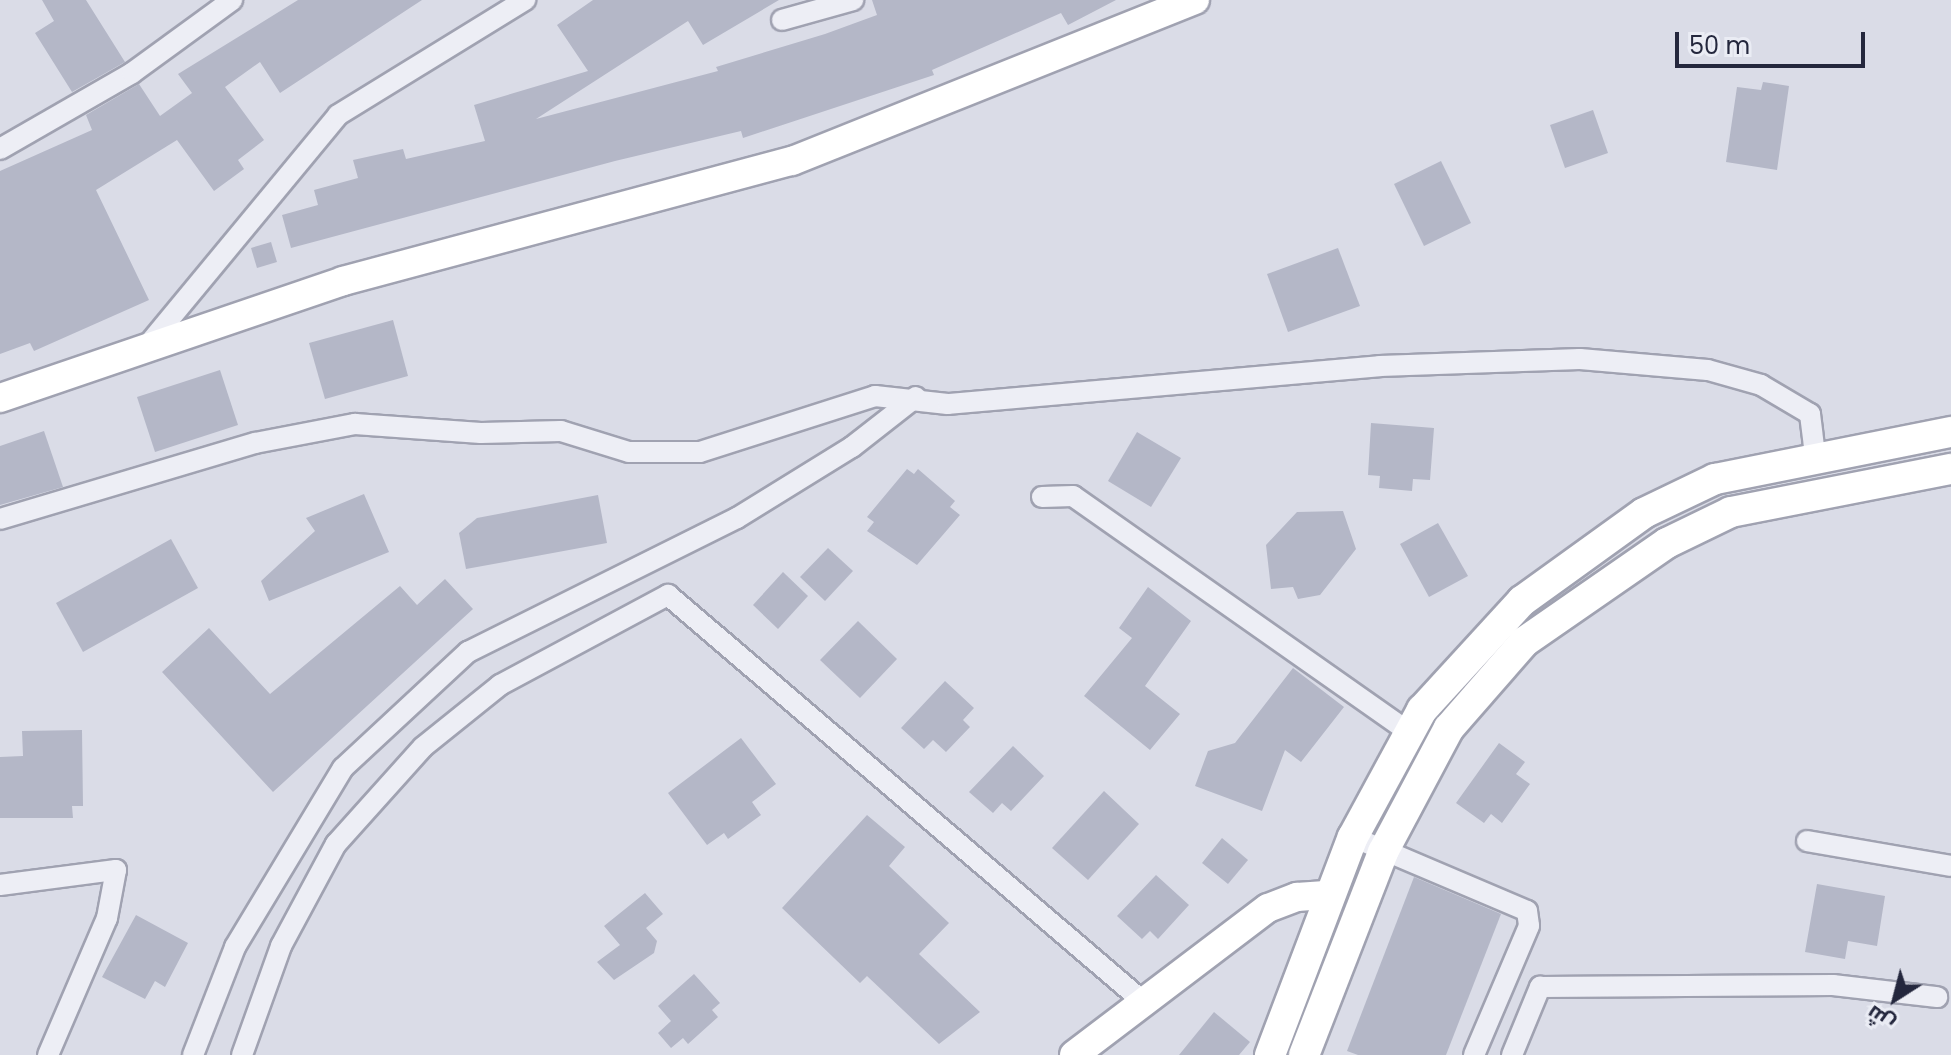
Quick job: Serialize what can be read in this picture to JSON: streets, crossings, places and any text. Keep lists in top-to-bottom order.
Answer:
{
  "scale_bar": "50 m",
  "north": "bottom left"
}
